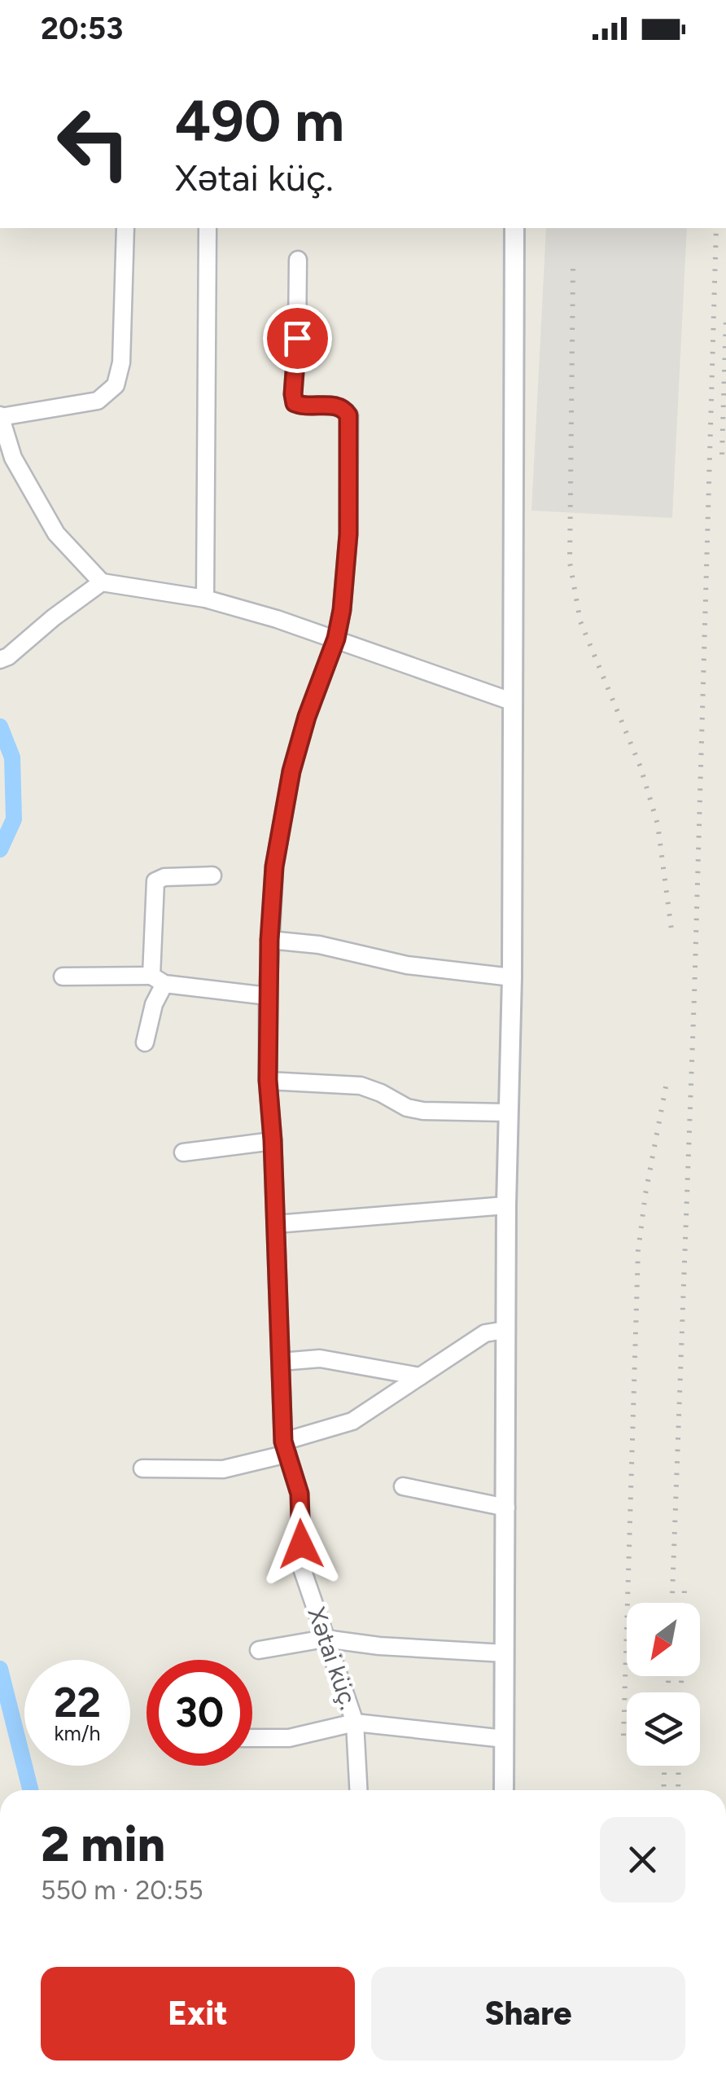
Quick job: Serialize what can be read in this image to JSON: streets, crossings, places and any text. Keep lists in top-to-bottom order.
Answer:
{
  "streets": {
    "street": ["Xətai küç."]
  },
  "north": "bottom left",
  "page": {
    "status": "20:53",
    "turn": ["490 m", "Xətai küç."],
    "speed": "22 km/h",
    "limit": "30",
    "heading": ["2 min", "550 m · 20:55"],
    "buttons": ["Exit", "Share"]
  }
}
